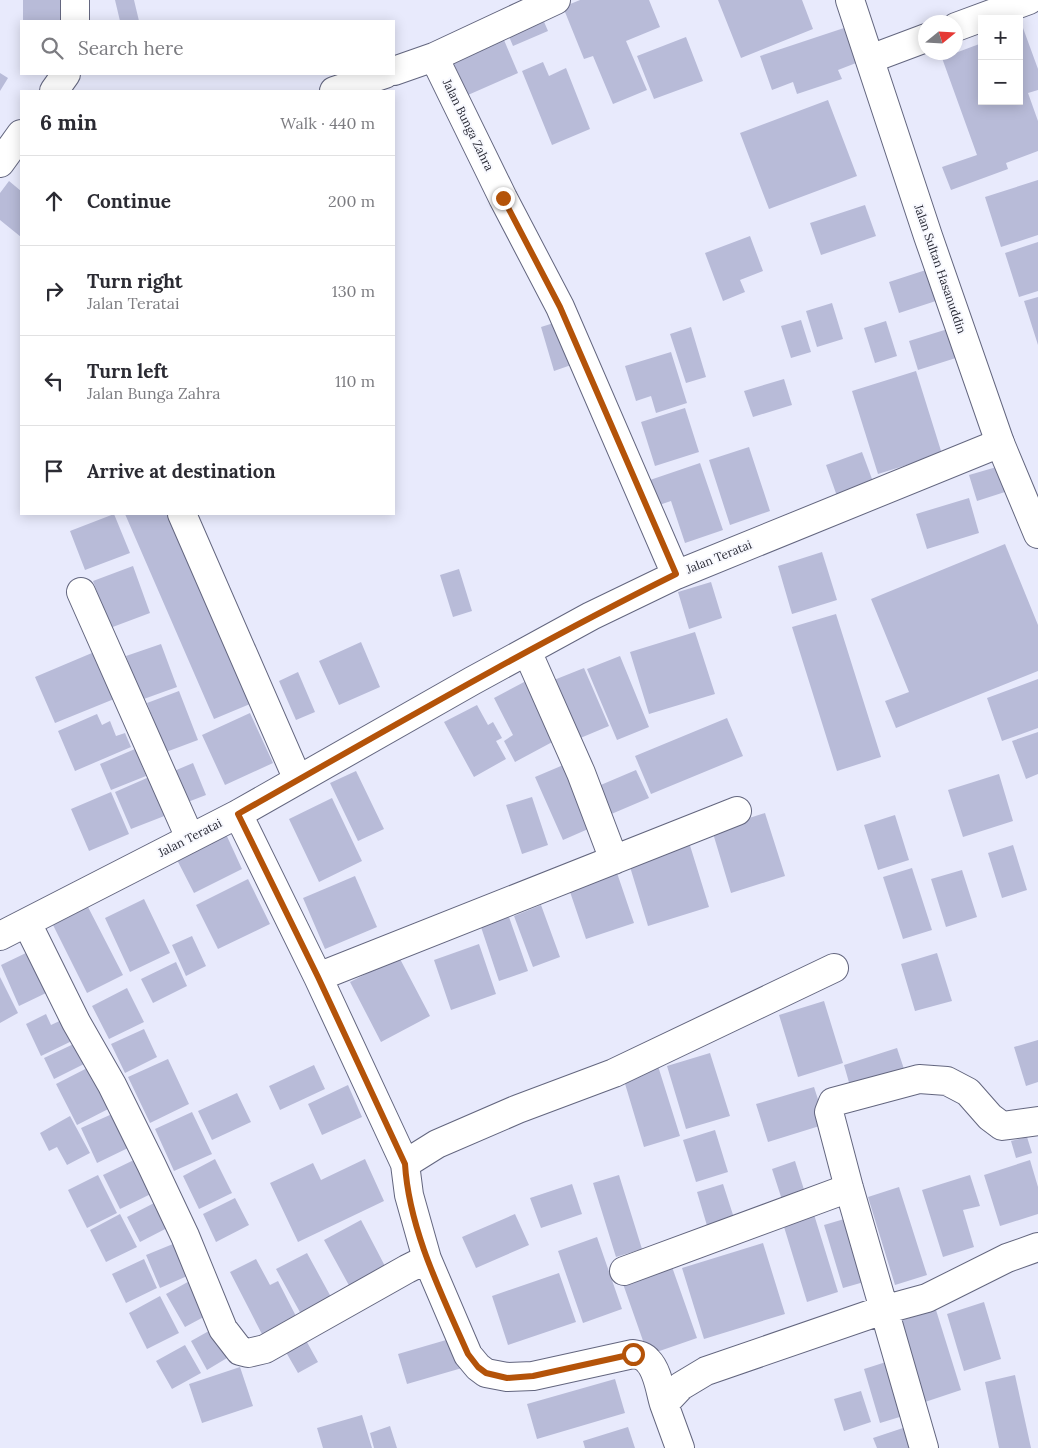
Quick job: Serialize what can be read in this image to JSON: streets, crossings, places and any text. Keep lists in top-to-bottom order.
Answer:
{
  "streets": {
    "street": ["Jalan Bunga Zahra", "Jalan Sultan Hasanuddin", "Jalan Teratai"]
  },
  "crossings": [
    ["Jalan Bunga Zahra", "Jalan Teratai"],
    ["Jalan Sultan Hasanuddin", "Jalan Teratai"]
  ],
  "north": "right",
  "page": {
    "map_buttons": ["+", "−"],
    "search": "Search here",
    "heading": ["6 min", "Walk · 440 m"],
    "list": [
      ["Continue", "200 m"],
      ["Turn right", "Jalan Teratai", "130 m"],
      ["Turn left", "Jalan Bunga Zahra", "110 m"],
      "Arrive at destination"
    ]
  }
}
